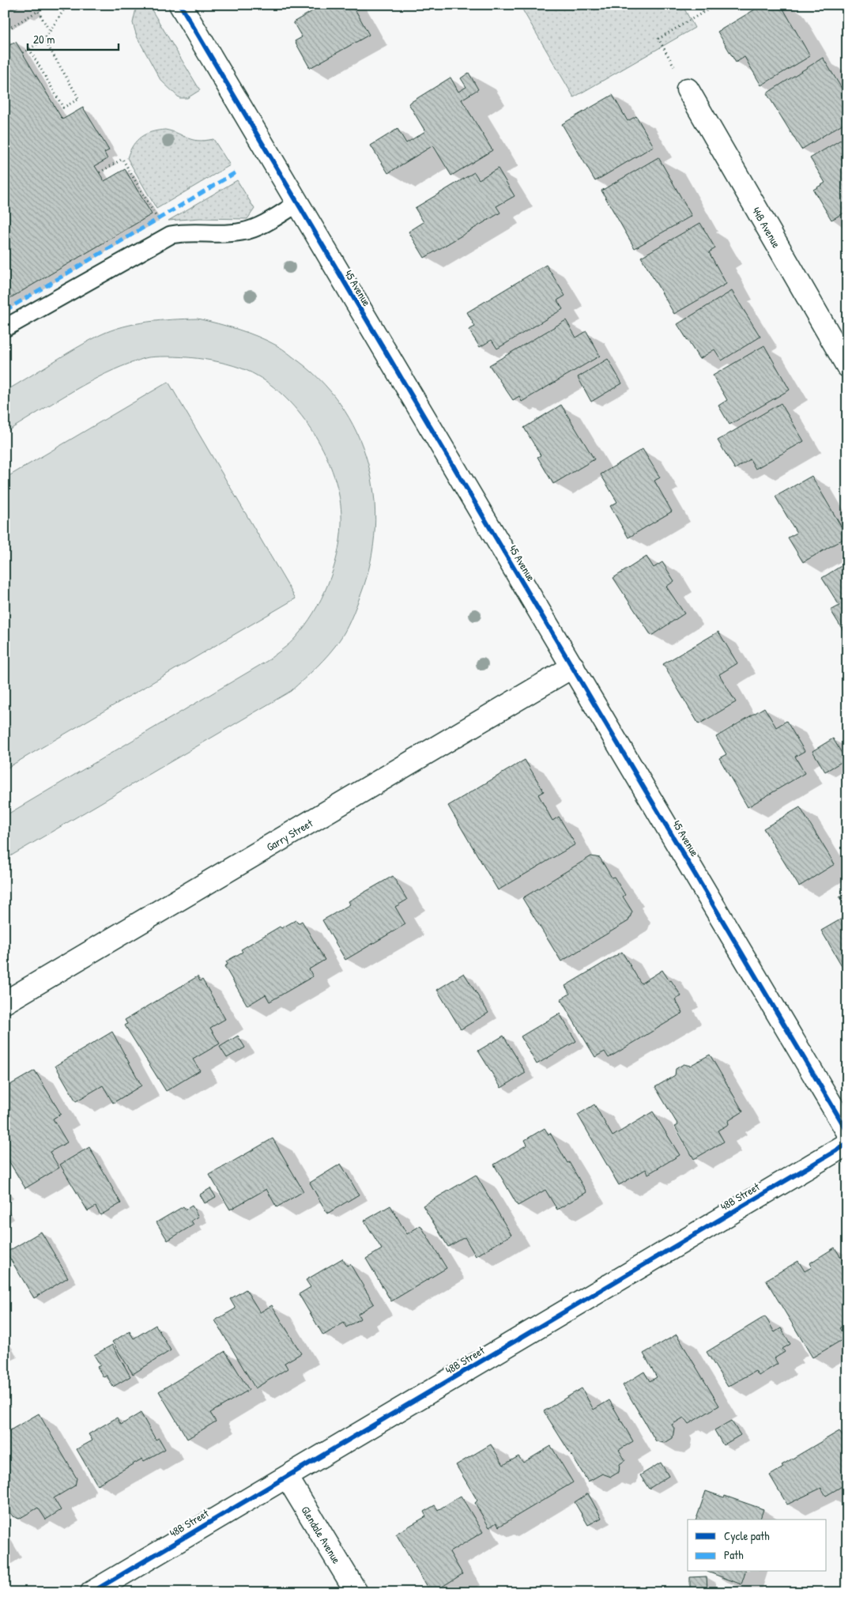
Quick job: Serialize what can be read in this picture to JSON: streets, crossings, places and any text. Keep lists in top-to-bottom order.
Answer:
{
  "streets": {
    "street": [
      "44B Avenue",
      "45 Avenue",
      "Garry Street",
      "48B Street",
      "Glendale Avenue"
    ]
  },
  "crossings": [
    ["45 Avenue", "Garry Street"],
    ["48B Street", "Glendale Avenue"]
  ],
  "legend": ["Cycle path", "Path"],
  "scale_bar": "20 m"
}
